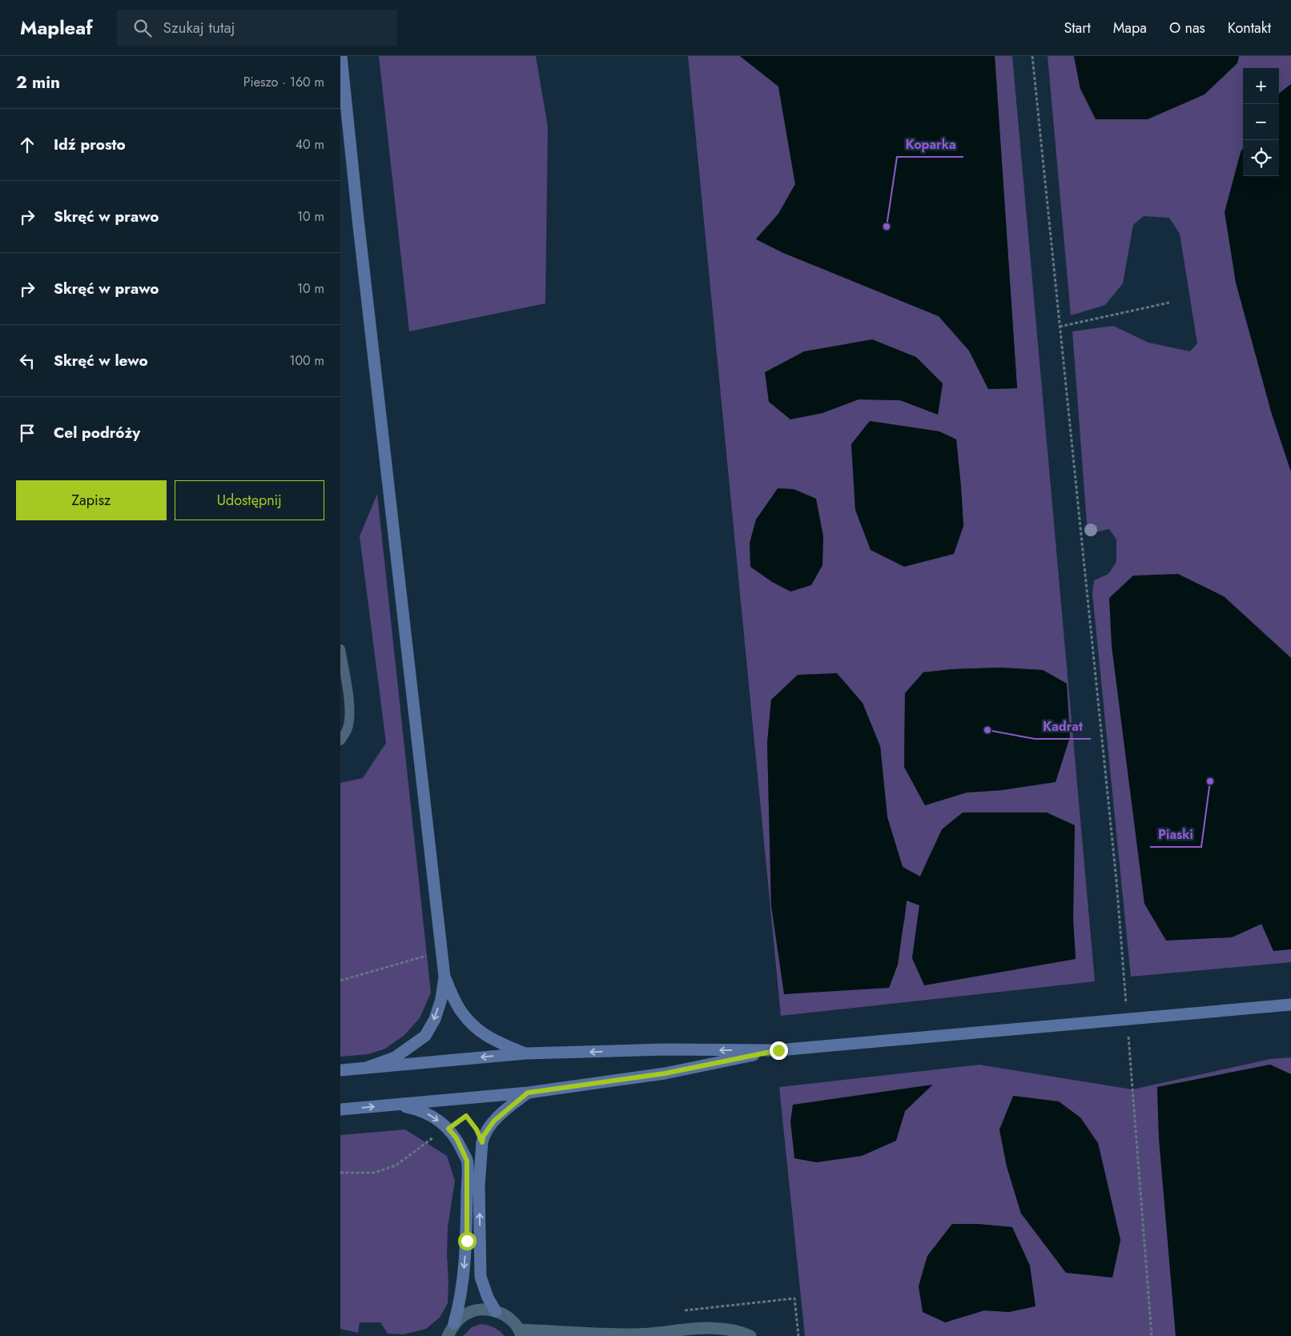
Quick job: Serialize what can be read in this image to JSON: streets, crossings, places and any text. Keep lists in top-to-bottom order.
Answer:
{
  "places": ["Koparka", "Kadrat", "Piaski"],
  "page": {
    "header": "Mapleaf",
    "search": "Szukaj tutaj",
    "nav": [
      "Start",
      "Mapa",
      "O nas",
      "Kontakt"
    ],
    "heading": ["2 min", "Pieszo · 160 m"],
    "map_buttons": ["+", "−"],
    "list": [
      ["Idź prosto", "40 m"],
      ["Skręć w prawo", "10 m"],
      ["Skręć w prawo", "10 m"],
      ["Skręć w lewo", "100 m"],
      "Cel podróży"
    ],
    "buttons": ["Zapisz", "Udostępnij"]
  }
}
